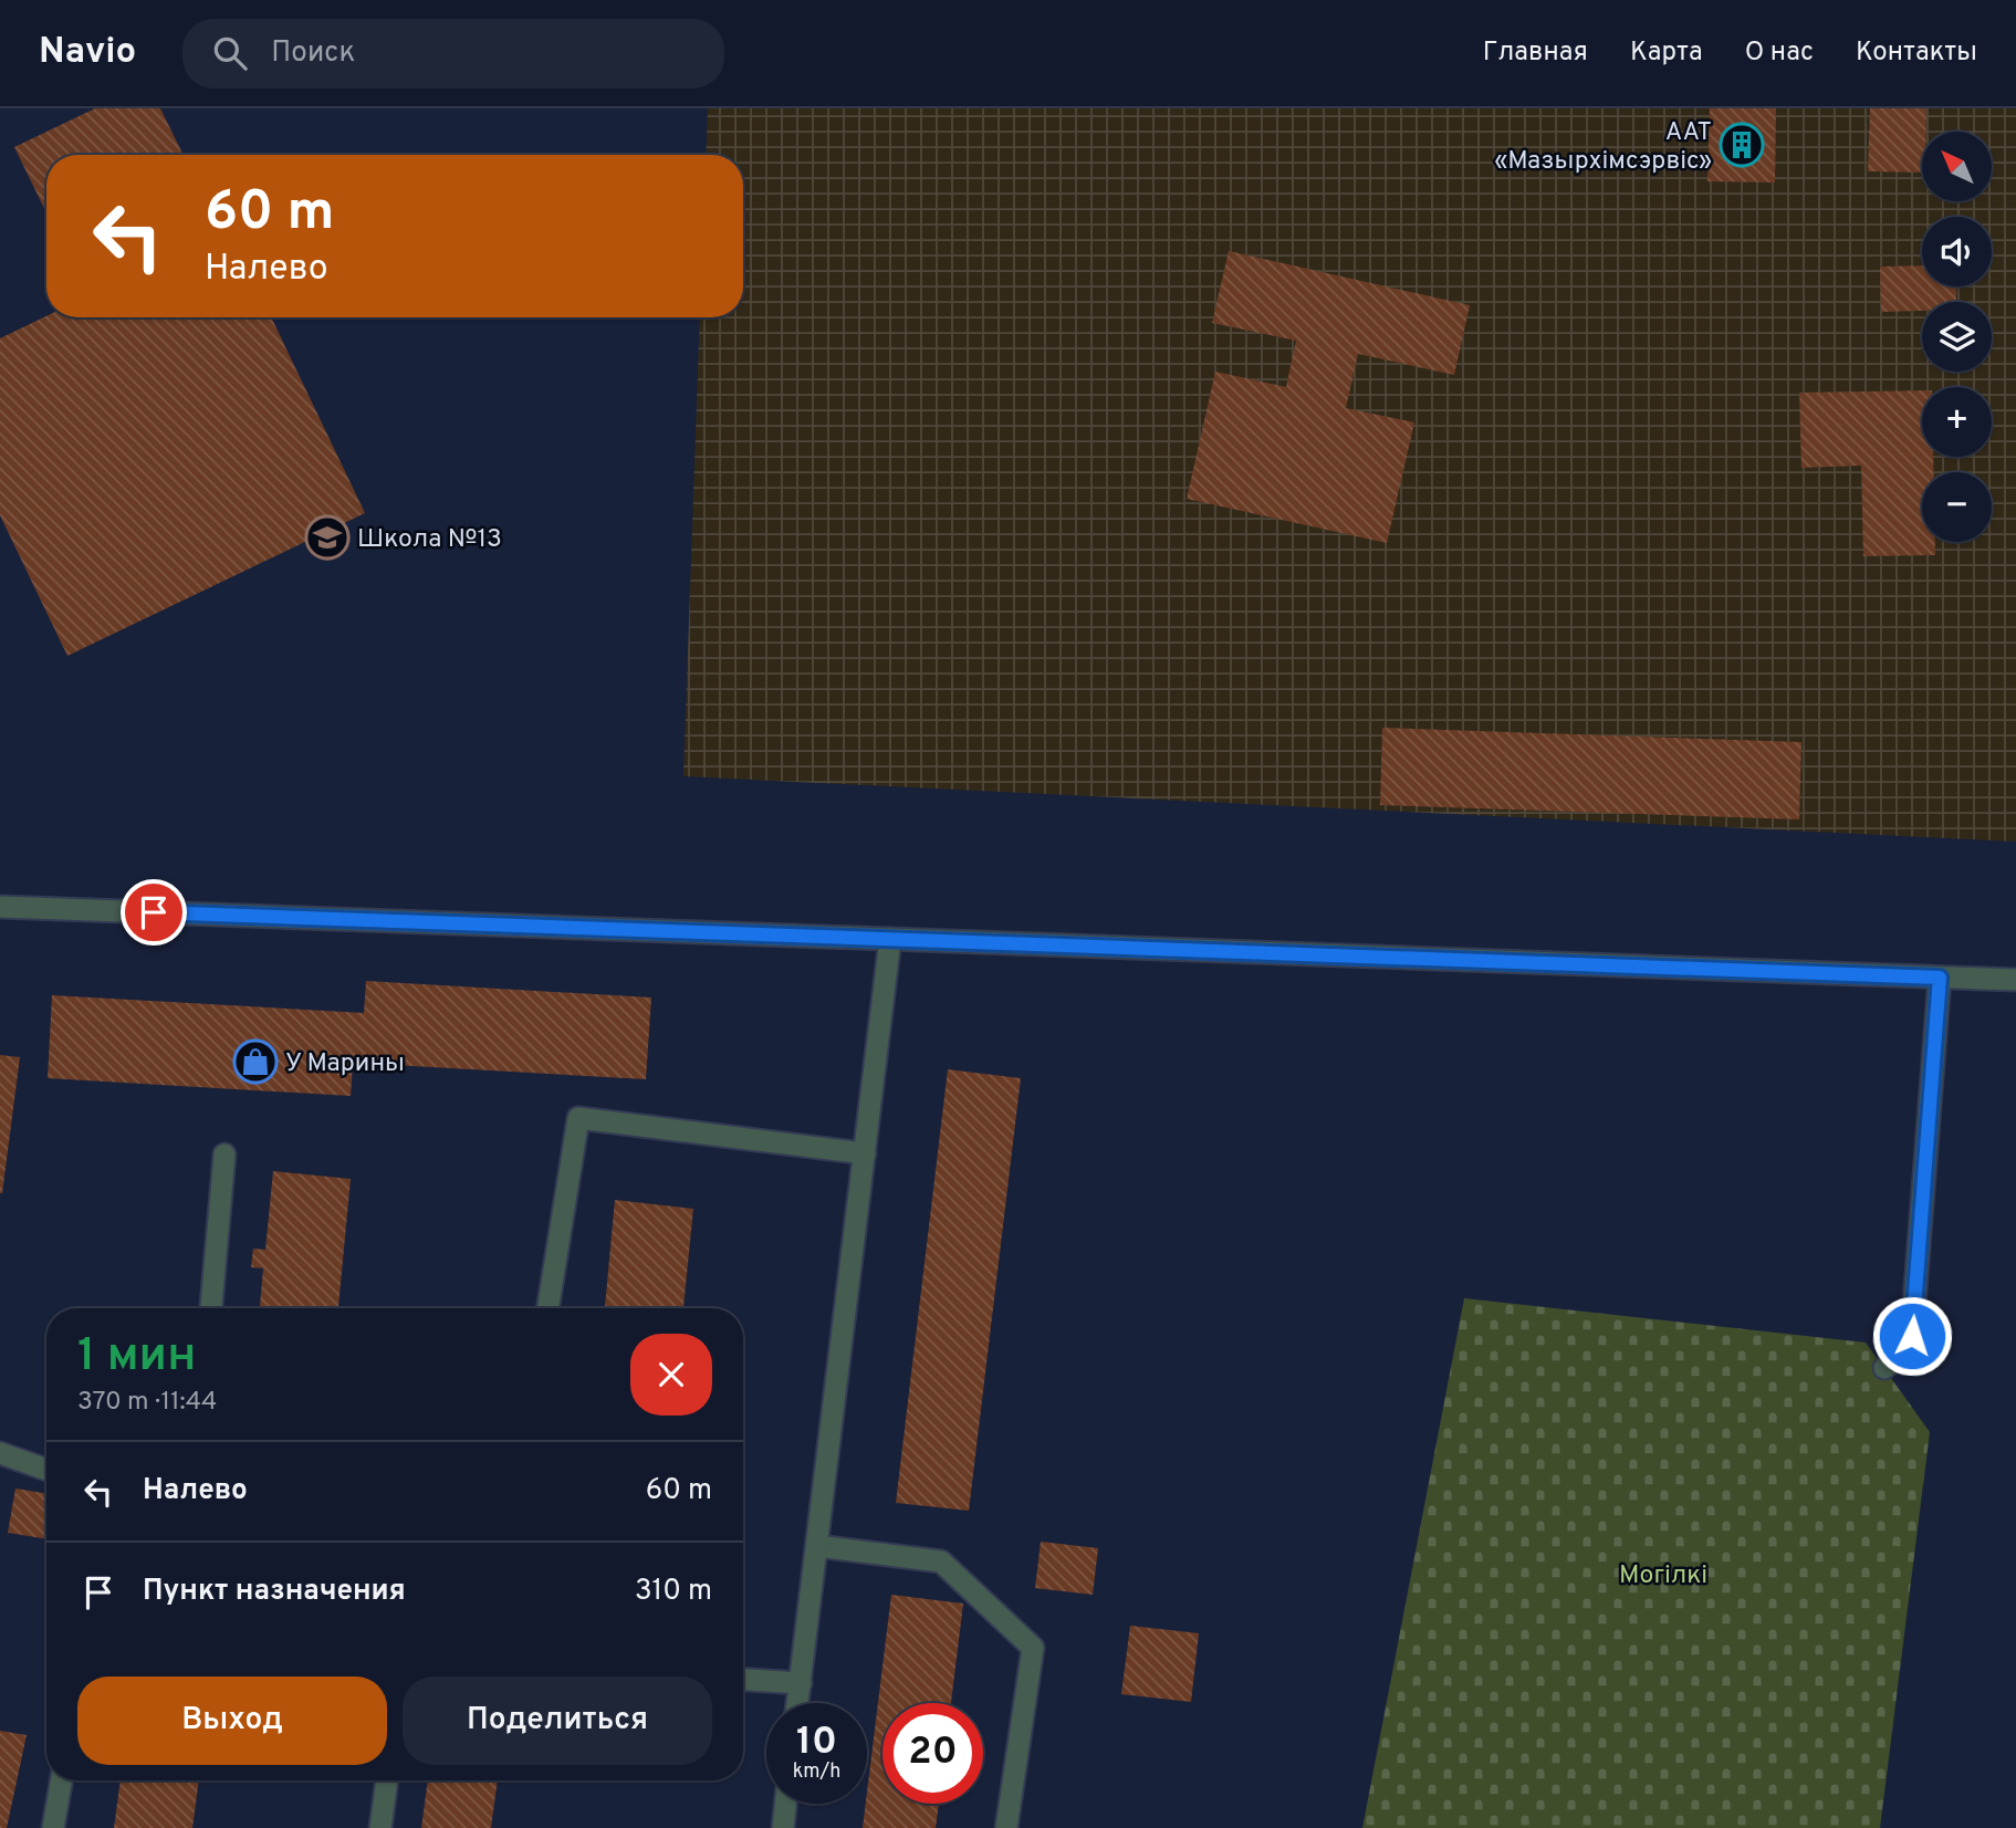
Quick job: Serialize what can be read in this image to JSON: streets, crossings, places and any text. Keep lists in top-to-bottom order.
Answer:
{
  "parks": ["Могілкі"],
  "places": {
    "building": ["ААТ «Мазырхімсэрвіс»"],
    "school or university": ["Школа №13"],
    "shop": ["У Марины"]
  },
  "north": "top left",
  "page": {
    "header": "Navio",
    "search": "Поиск",
    "nav": [
      "Главная",
      "Карта",
      "О нас",
      "Контакты"
    ],
    "map_buttons": ["+", "−"],
    "turn": ["60 m", "Налево"],
    "heading": ["1 мин", "370 m · 11:44"],
    "list": [
      {
        "name": "Налево",
        "value": "60 m"
      },
      {
        "name": "Пункт назначения",
        "value": "310 m"
      }
    ],
    "buttons": ["Выход", "Поделиться"],
    "speed": "10 km/h",
    "limit": "20"
  }
}
